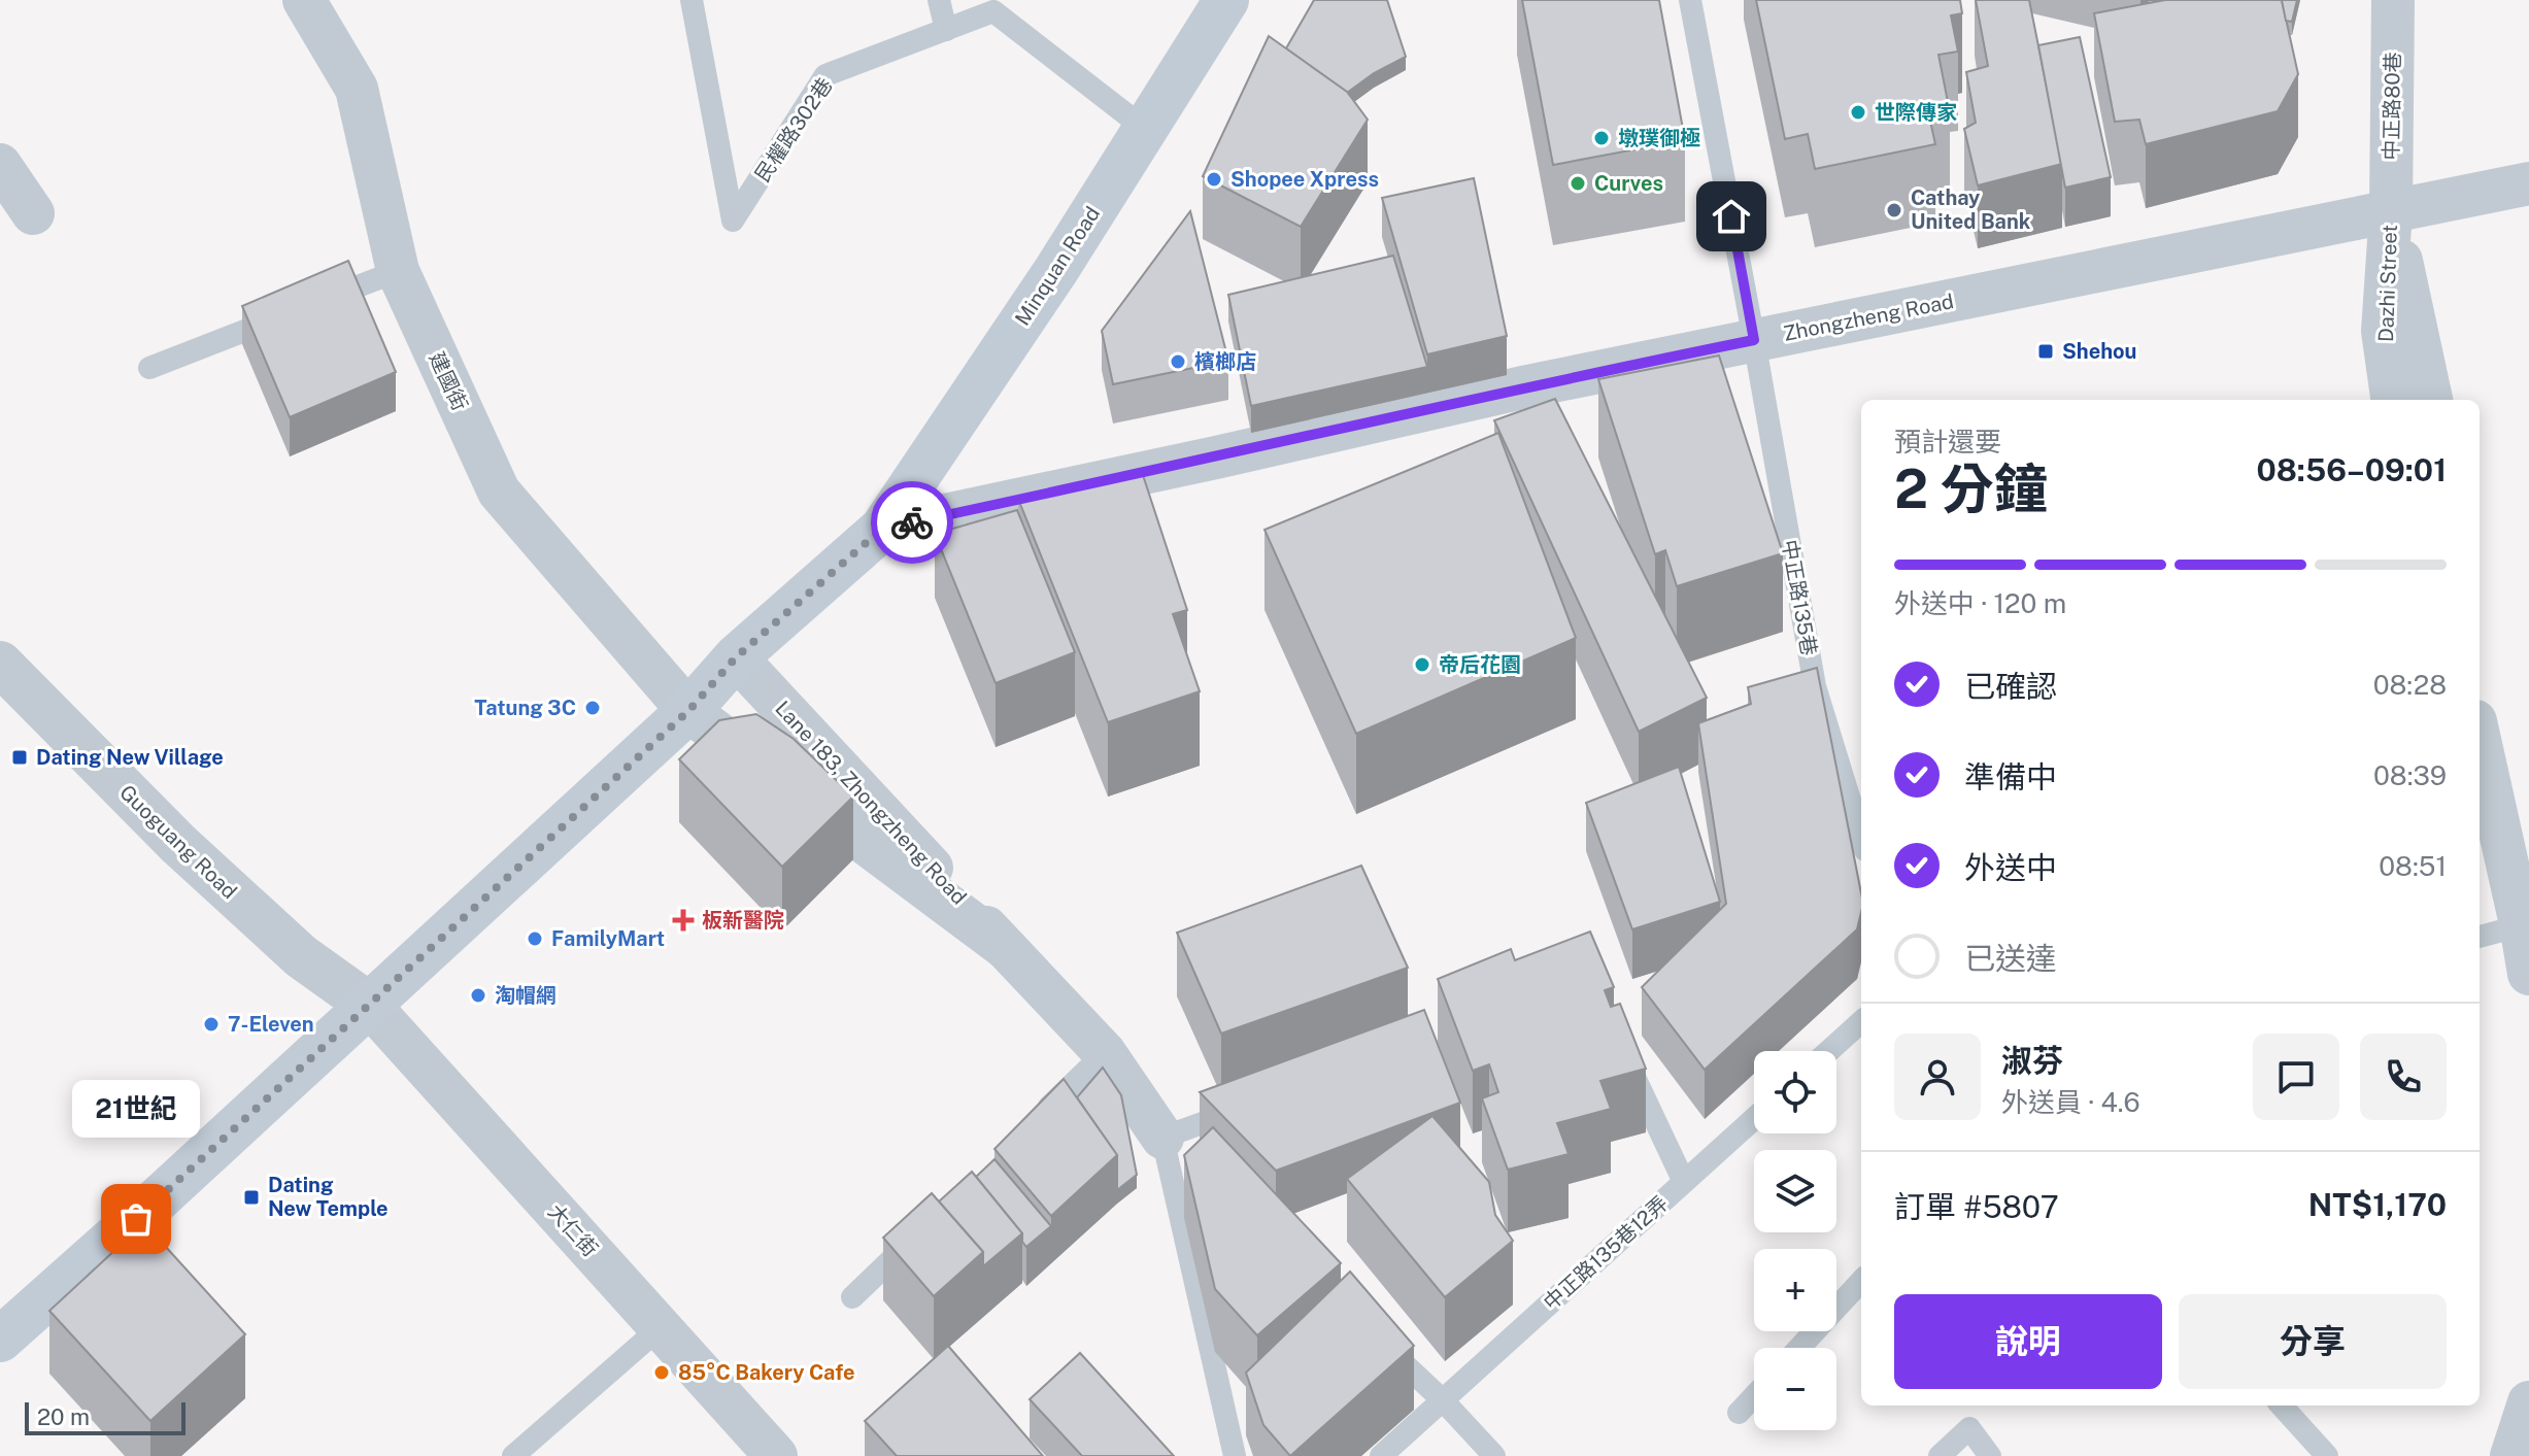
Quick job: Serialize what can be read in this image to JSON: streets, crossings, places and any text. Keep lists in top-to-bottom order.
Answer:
{
  "streets": {
    "main road": ["Minquan Road", "Zhongzheng Road"],
    "street": [
      "中正路80巷",
      "Dazhi Street",
      "建國街",
      "Lane 183, Zhongzheng Road",
      "Guoguang Road",
      "大仁街"
    ],
    "lane": ["民權路302巷", "中正路135巷", "中正路135巷12弄"]
  },
  "crossings": [
    ["中正路80巷", "Dazhi Street"],
    ["中正路80巷", "Zhongzheng Road"],
    ["民權路302巷", "Minquan Road"],
    ["Minquan Road", "Zhongzheng Road"],
    ["Dazhi Street", "Zhongzheng Road"],
    ["Zhongzheng Road", "建國街"],
    ["Zhongzheng Road", "中正路135巷"],
    ["Zhongzheng Road", "Lane 183, Zhongzheng Road"],
    ["Zhongzheng Road", "Guoguang Road"],
    ["Zhongzheng Road", "大仁街"],
    ["建國街", "Lane 183, Zhongzheng Road"],
    ["Guoguang Road", "大仁街"]
  ],
  "places": {
    "other": [
      "世際傳家",
      "墩璞御極",
      "Shopee Xpress",
      "Curves",
      "Cathay United Bank",
      "檳榔店",
      "帝后花園",
      "Tatung 3C",
      "FamilyMart",
      "淘帽網",
      "7-Eleven",
      "21世紀",
      "85°C Bakery Cafe"
    ],
    "transit": ["Shehou", "Dating New Village", "Dating New Temple"],
    "health": ["板新醫院"]
  },
  "scale_bar": "20 m",
  "page": {
    "heading": ["2 分鐘", "預計還要", "08:56–09:01"],
    "panel": [
      "淑芬",
      "外送員 · 4.6",
      "訂單 #5807",
      "NT$1,170"
    ],
    "bar": "外送中 · 120 m",
    "list": [
      ["已確認", "08:28"],
      ["準備中", "08:39"],
      ["外送中", "08:51"],
      "已送達"
    ],
    "map_buttons": ["+", "−"],
    "bubble": "21世紀",
    "buttons": ["說明", "分享"],
    "scale": "20 m"
  }
}
